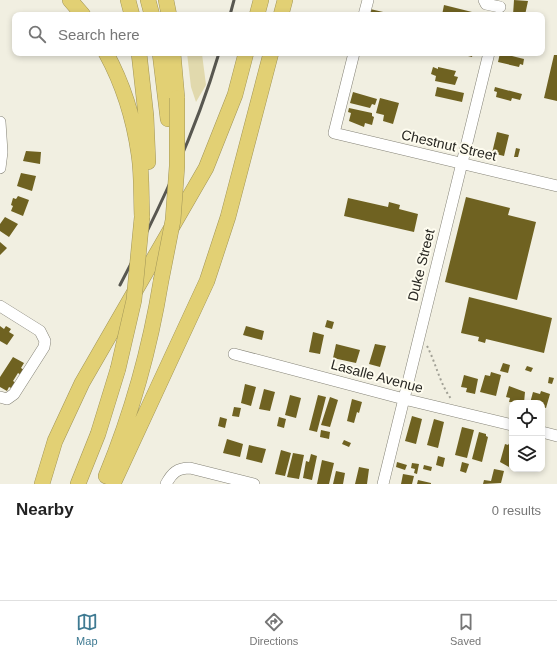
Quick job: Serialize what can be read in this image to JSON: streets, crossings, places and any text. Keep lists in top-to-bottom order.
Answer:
{
  "streets": {
    "street": ["Chestnut Street", "Duke Street", "Lasalle Avenue"]
  },
  "crossings": [
    ["Chestnut Street", "Duke Street"],
    ["Duke Street", "Lasalle Avenue"]
  ],
  "page": {
    "search": "Search here",
    "heading": ["Nearby", "0 results"],
    "nav": ["Map", "Directions", "Saved"]
  }
}
